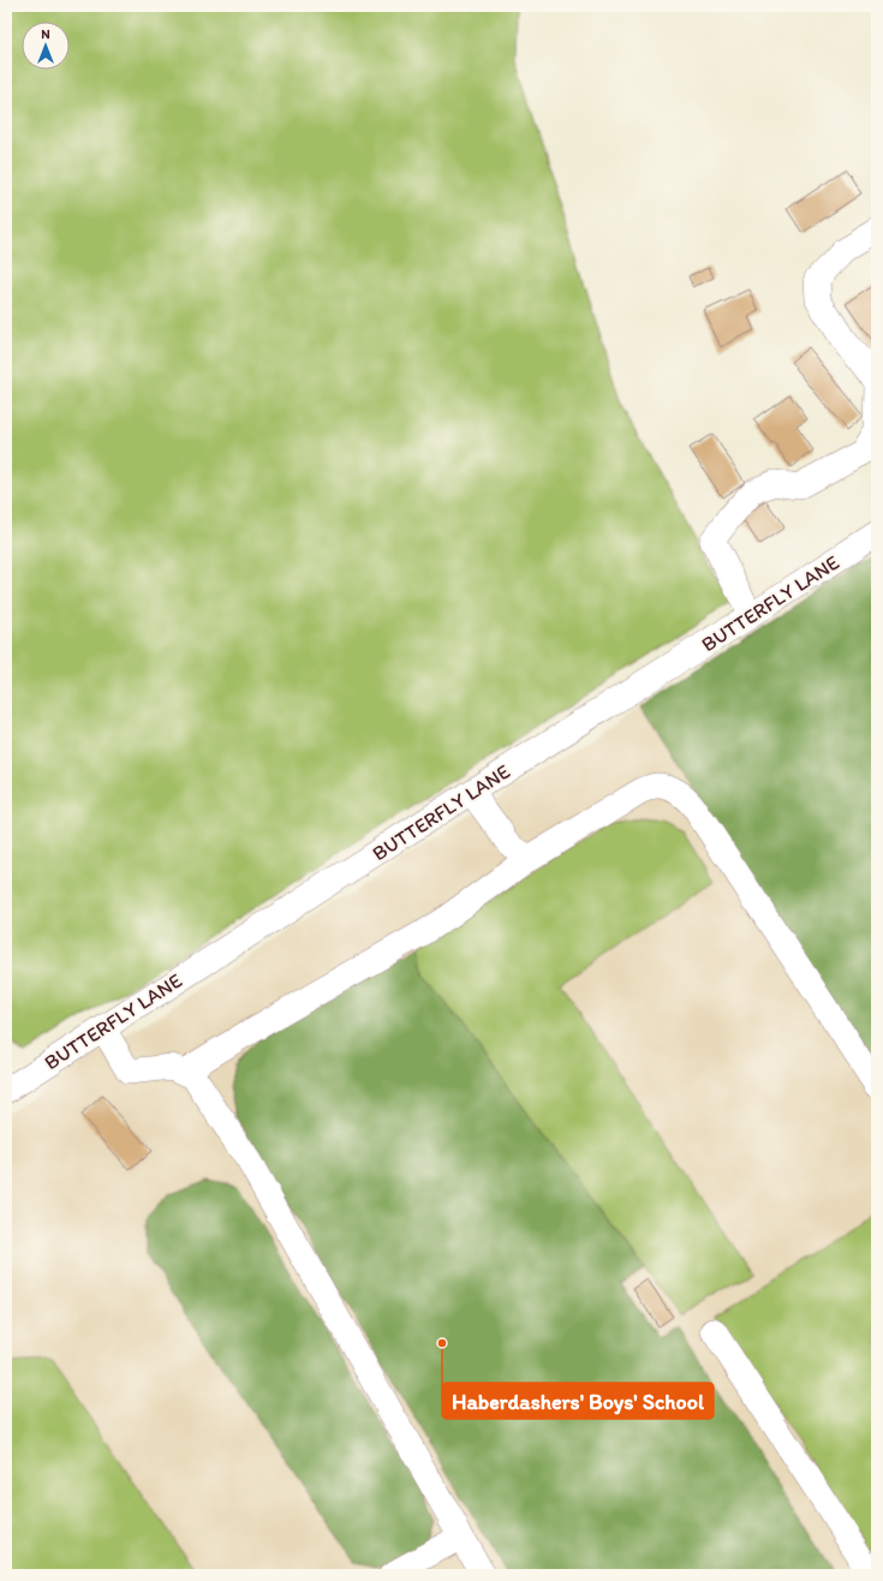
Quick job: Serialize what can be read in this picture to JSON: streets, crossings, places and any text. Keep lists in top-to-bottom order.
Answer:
{
  "streets": {
    "street": ["BUTTERFLY LANE"]
  },
  "places": ["Haberdashers' Boys' School"],
  "north": "top"
}
